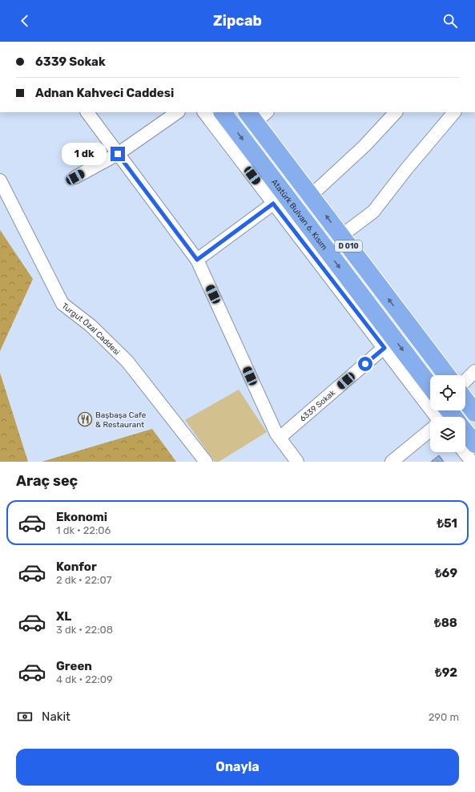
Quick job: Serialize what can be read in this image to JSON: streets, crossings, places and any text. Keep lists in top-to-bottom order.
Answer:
{
  "streets": {
    "highway": ["Atatürk Bulvarı 6. Kısım", "D 010"],
    "street": ["Turgut Özal Caddesi", "6339 Sokak"]
  },
  "places": {
    "restaurant": ["Başbaşa Cafe & Restaurant"]
  },
  "page": {
    "header": "Zipcab",
    "banner": ["6339 Sokak", "Adnan Kahveci Caddesi"],
    "bubble": "1 dk",
    "heading": "Araç seç",
    "list": [
      {
        "name": "Ekonomi",
        "note": "1 dk · 22:06",
        "value": "₺51"
      },
      {
        "name": "Konfor",
        "note": "2 dk · 22:07",
        "value": "₺69"
      },
      {
        "name": "XL",
        "note": "3 dk · 22:08",
        "value": "₺88"
      },
      {
        "name": "Green",
        "note": "4 dk · 22:09",
        "value": "₺92"
      }
    ],
    "pay": ["Nakit", "290 m"],
    "buttons": "Onayla"
  }
}
